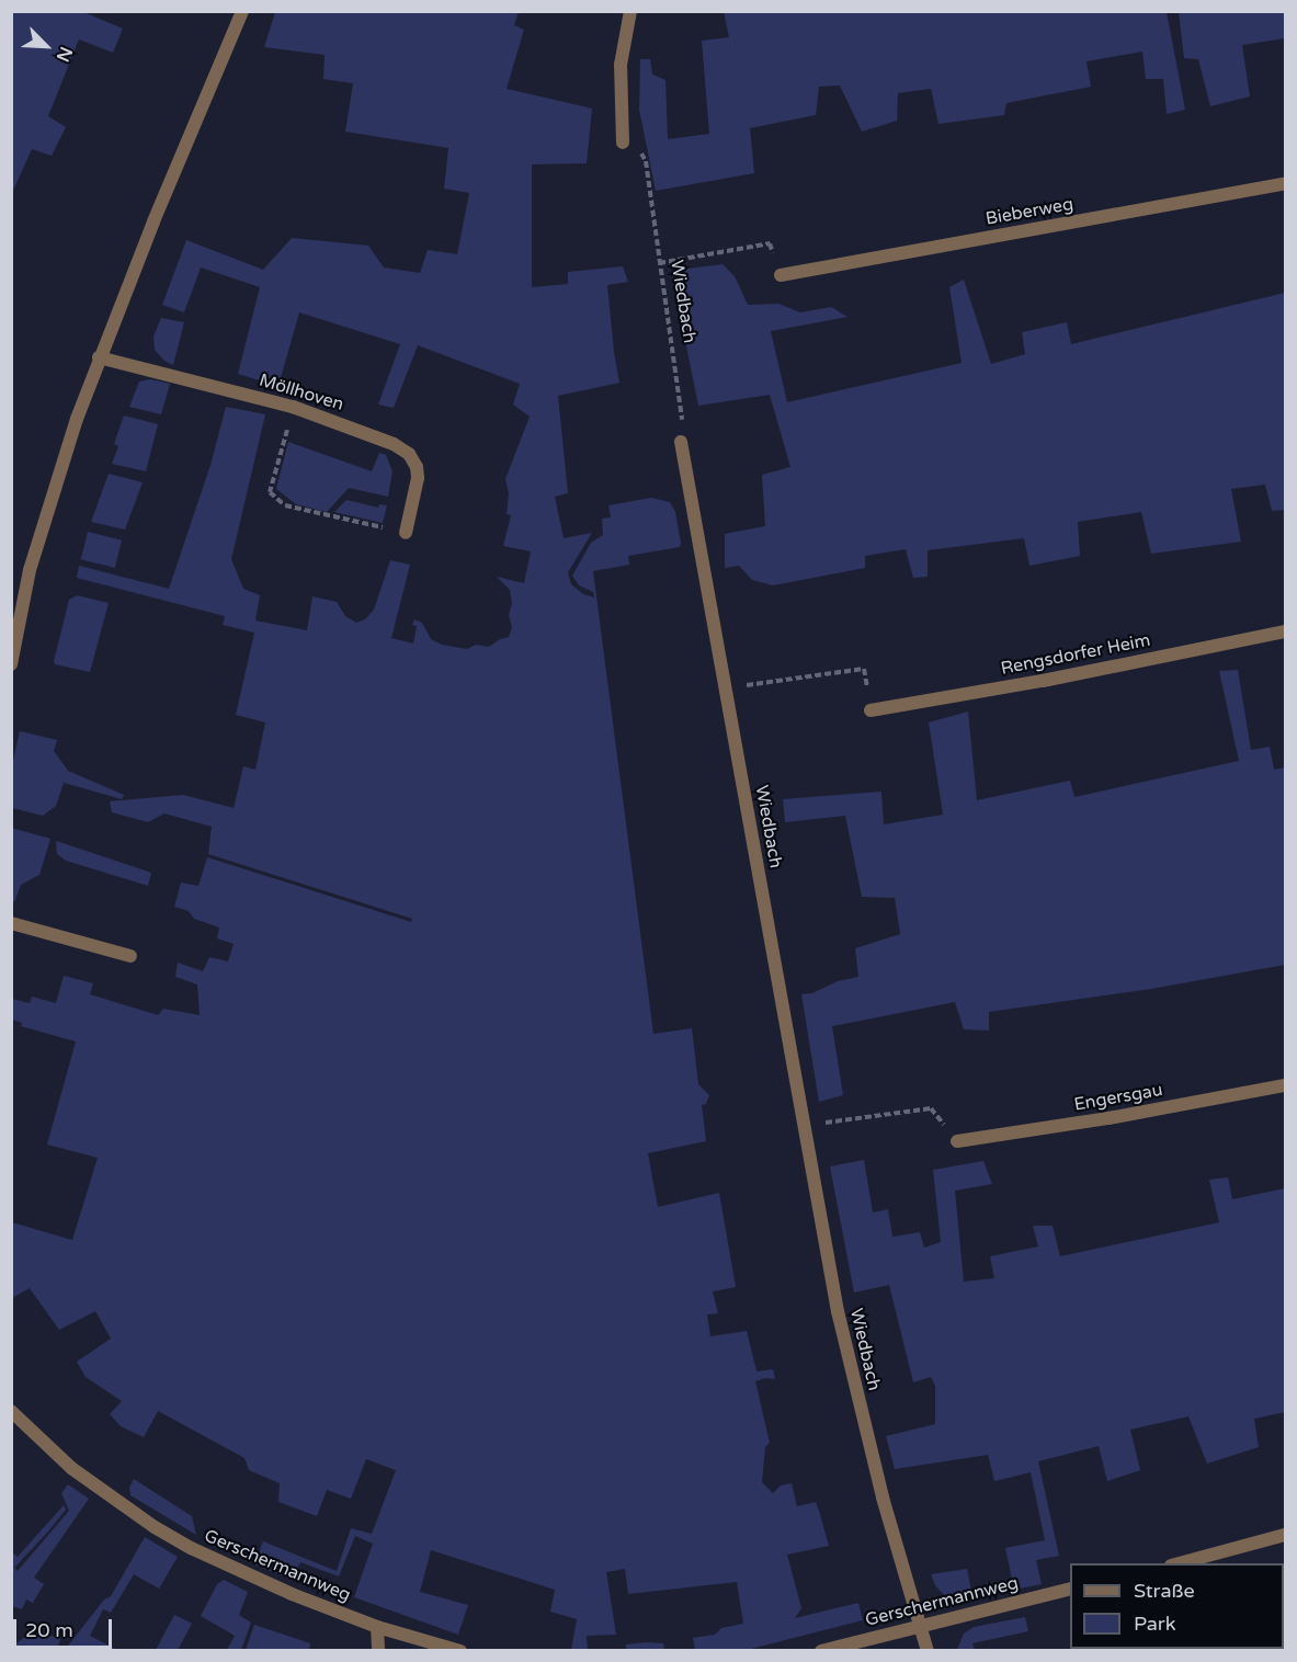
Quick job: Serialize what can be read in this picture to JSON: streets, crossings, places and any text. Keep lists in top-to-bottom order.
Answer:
{
  "streets": {
    "street": [
      "Bieberweg",
      "Wiedbach",
      "Möllhoven",
      "Rengsdorfer Heim",
      "Engersgau",
      "Gerschermannweg"
    ]
  },
  "crossings": [
    ["Wiedbach", "Gerschermannweg"]
  ],
  "legend": ["Straße", "Park"],
  "scale_bar": "20 m",
  "north": "bottom right"
}
